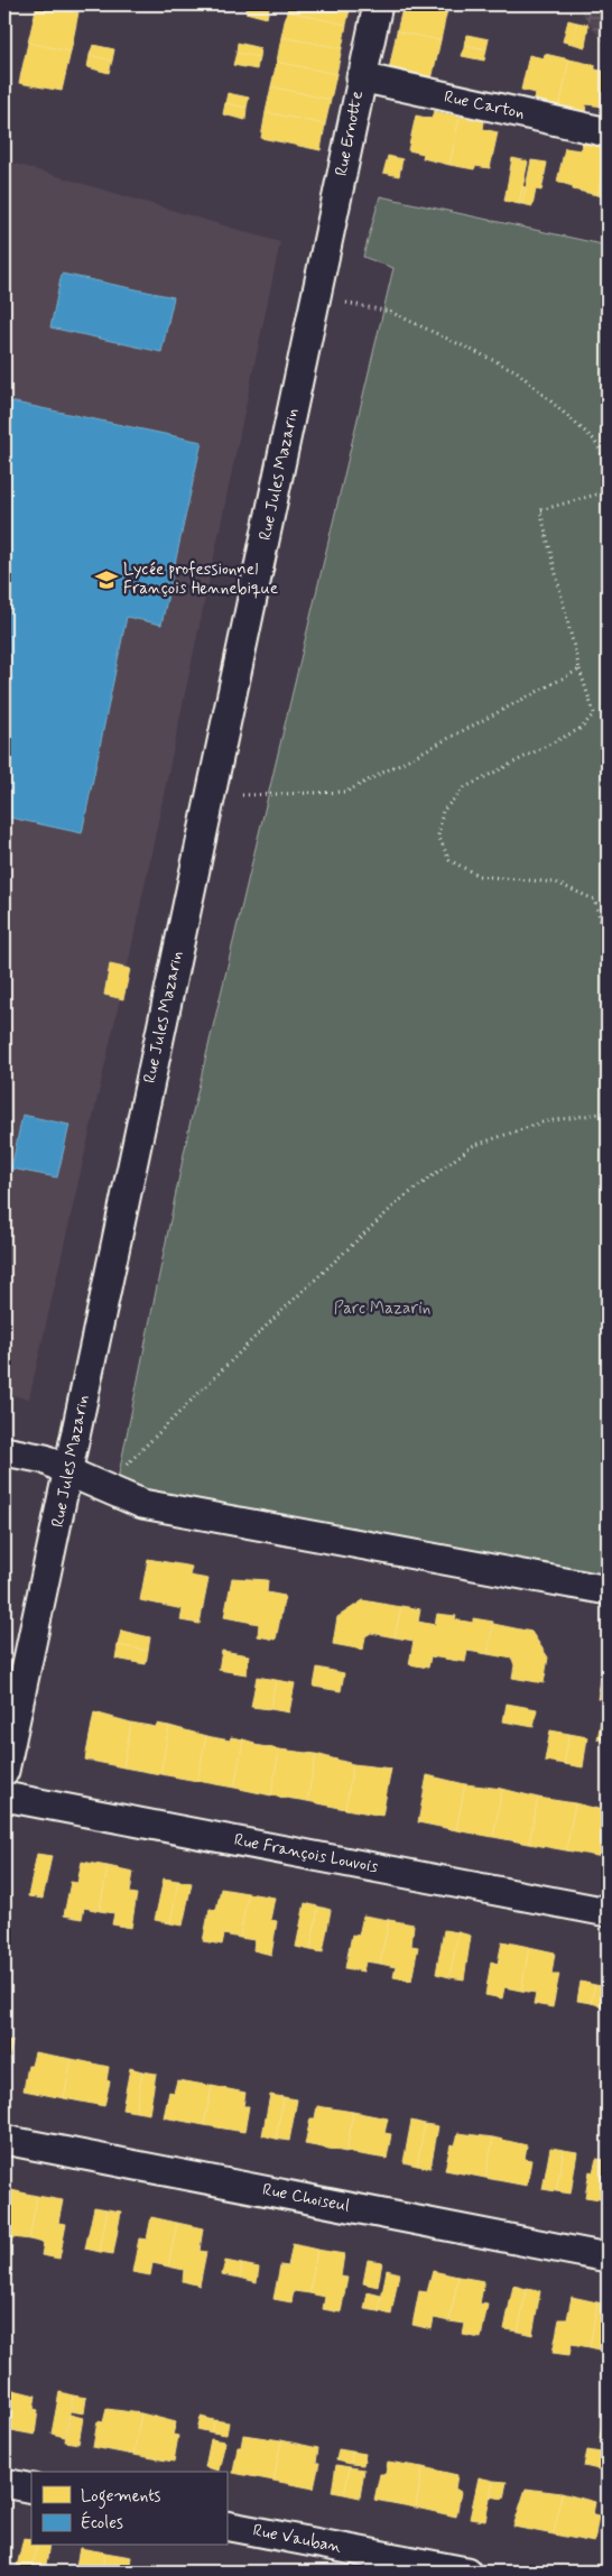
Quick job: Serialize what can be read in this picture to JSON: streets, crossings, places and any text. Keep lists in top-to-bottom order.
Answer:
{
  "streets": {
    "street": [
      "Rue Carton",
      "Rue Ernotte",
      "Rue Jules Mazarin",
      "Rue François Louvois",
      "Rue Choiseul",
      "Rue Vauban"
    ]
  },
  "crossings": [
    ["Rue Carton", "Rue Ernotte"],
    ["Rue Ernotte", "Rue Jules Mazarin"]
  ],
  "parks": ["Parc Mazarin"],
  "places": {
    "school or university": ["Lycée professionnel François Hennebique"]
  },
  "legend": ["Logements", "Écoles"]
}
